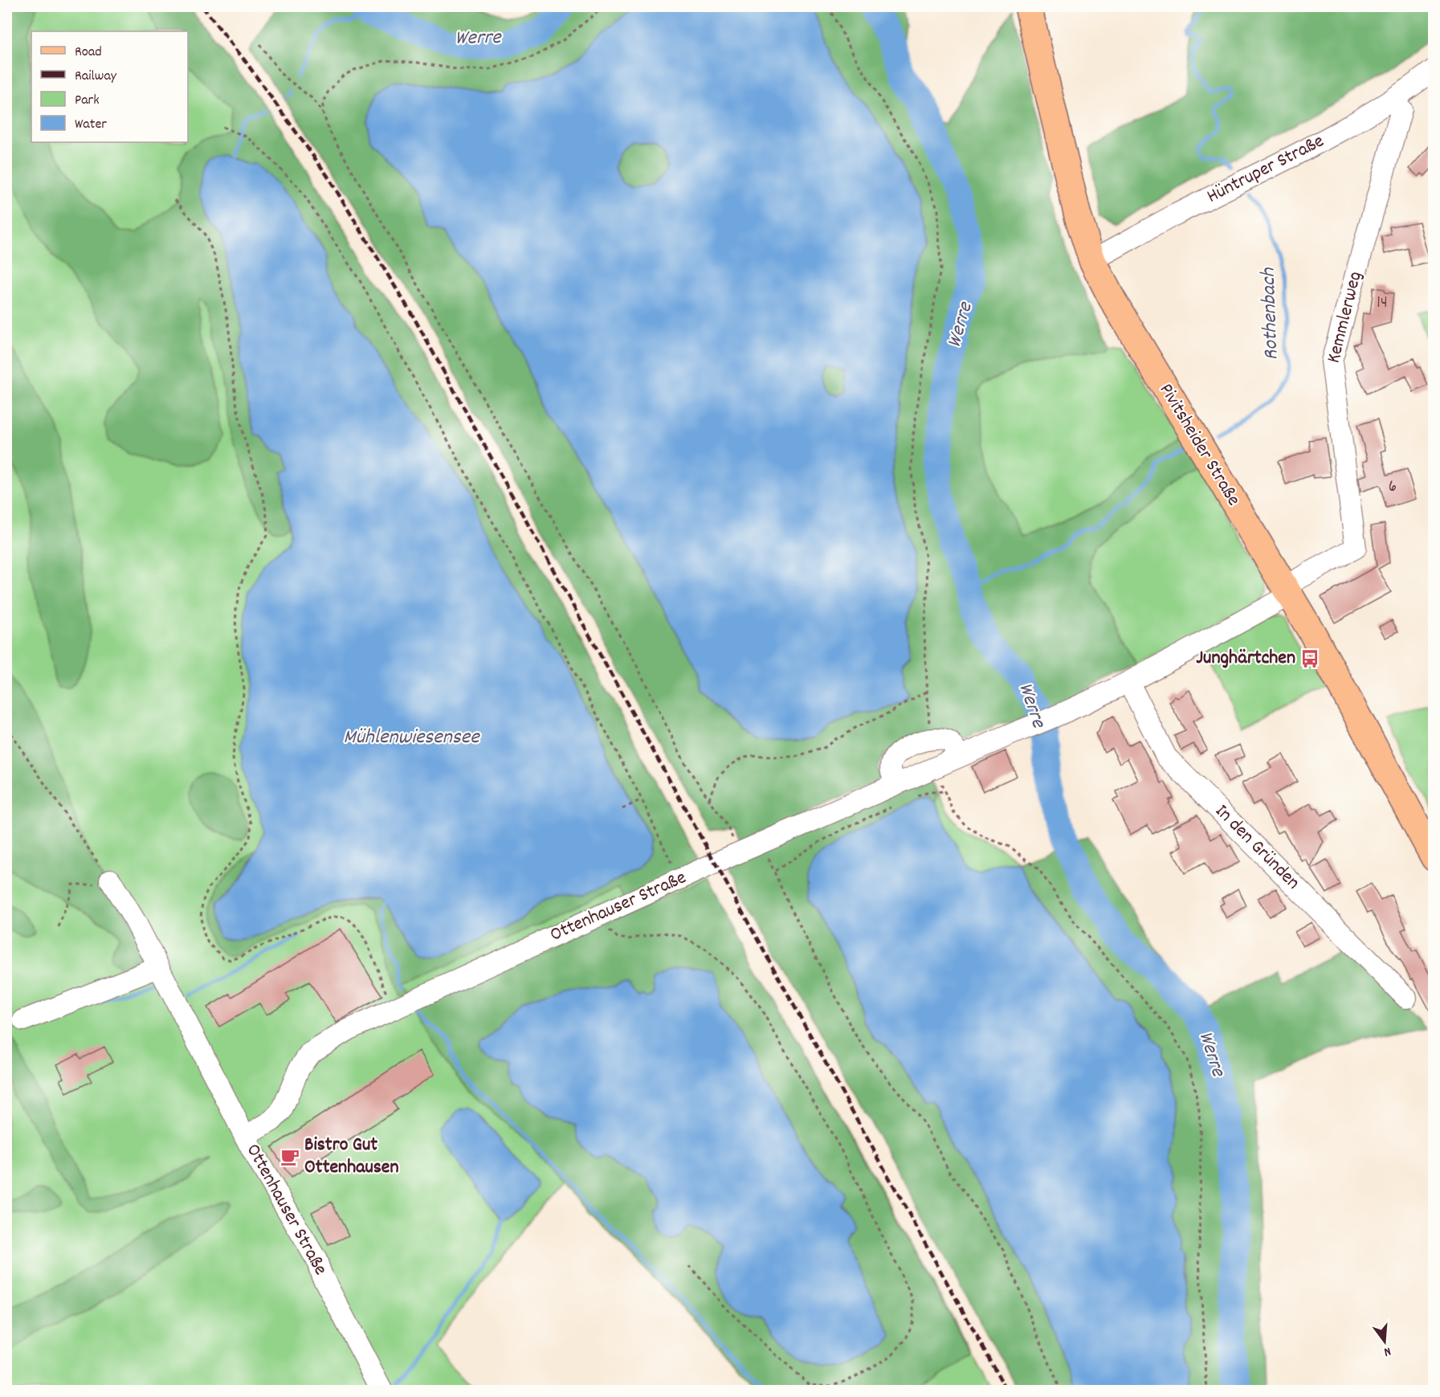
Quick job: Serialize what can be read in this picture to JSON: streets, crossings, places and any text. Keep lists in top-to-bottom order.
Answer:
{
  "streets": {
    "main road": ["Pivitsheider Straße"],
    "street": [
      "Hüntruper Straße",
      "Kemmlerweg",
      "In den Gründen",
      "Ottenhauser Straße"
    ]
  },
  "crossings": [
    ["Hüntruper Straße", "Kemmlerweg"],
    ["Hüntruper Straße", "Pivitsheider Straße"],
    ["Kemmlerweg", "Pivitsheider Straße"],
    ["Kemmlerweg", "Ottenhauser Straße"],
    ["Pivitsheider Straße", "Ottenhauser Straße"],
    ["In den Gründen", "Ottenhauser Straße"]
  ],
  "water": ["Werre", "Rothenbach", "Mühlenwiesensee"],
  "places": {
    "bus stop": ["Junghärtchen"],
    "cafe": ["Bistro Gut Ottenhausen"]
  },
  "house_numbers": ["14", "6"],
  "legend": [
    "Road",
    "Railway",
    "Park",
    "Water"
  ],
  "north": "bottom"
}
